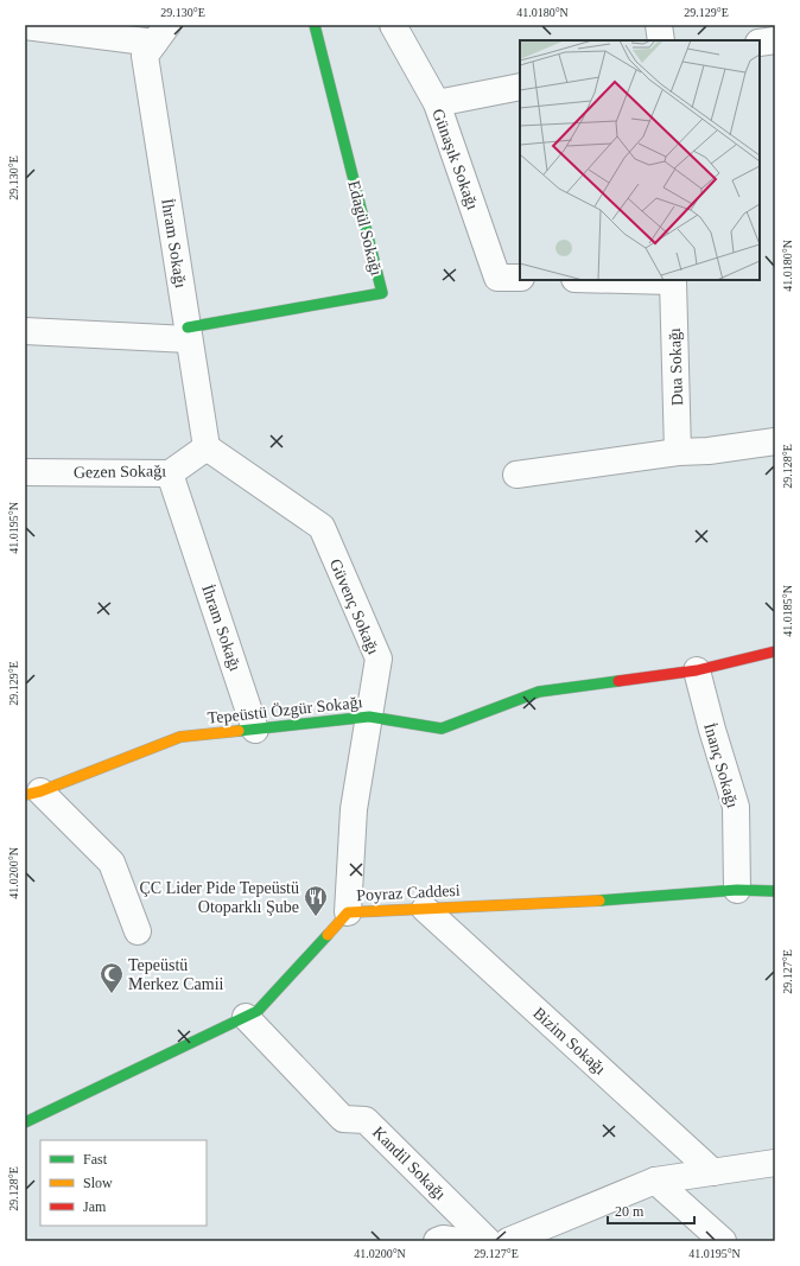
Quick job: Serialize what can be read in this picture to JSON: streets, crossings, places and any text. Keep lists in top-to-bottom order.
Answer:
{
  "streets": {
    "street": [
      "Günaşık Sokağı",
      "Edagül Sokağı",
      "İhram Sokağı",
      "Dua Sokağı",
      "Gezen Sokağı",
      "Güvenç Sokağı",
      "Tepeüstü Özgür Sokağı",
      "İnanç Sokağı",
      "Poyraz Caddesi",
      "Bizim Sokağı",
      "Kandil Sokağı"
    ]
  },
  "crossings": [
    ["Edagül Sokağı", "İhram Sokağı"],
    ["İhram Sokağı", "Gezen Sokağı"],
    ["İhram Sokağı", "Güvenç Sokağı"],
    ["İhram Sokağı", "Tepeüstü Özgür Sokağı"],
    ["Gezen Sokağı", "Güvenç Sokağı"],
    ["Güvenç Sokağı", "Tepeüstü Özgür Sokağı"],
    ["Güvenç Sokağı", "Poyraz Caddesi"],
    ["Tepeüstü Özgür Sokağı", "İnanç Sokağı"],
    ["İnanç Sokağı", "Poyraz Caddesi"],
    ["Poyraz Caddesi", "Bizim Sokağı"],
    ["Poyraz Caddesi", "Kandil Sokağı"]
  ],
  "places": {
    "restaurant": ["ÇC Lider Pide Tepeüstü Otoparklı Şube"],
    "mosque": ["Tepeüstü Merkez Camii"]
  },
  "legend": ["Fast", "Slow", "Jam"],
  "scale_bar": "20 m",
  "coordinates": [
    "29.130°E",
    "41.0180°N",
    "29.129°E",
    "29.128°E",
    "41.0195°N",
    "41.0185°N",
    "41.0200°N",
    "29.127°E"
  ]
}
